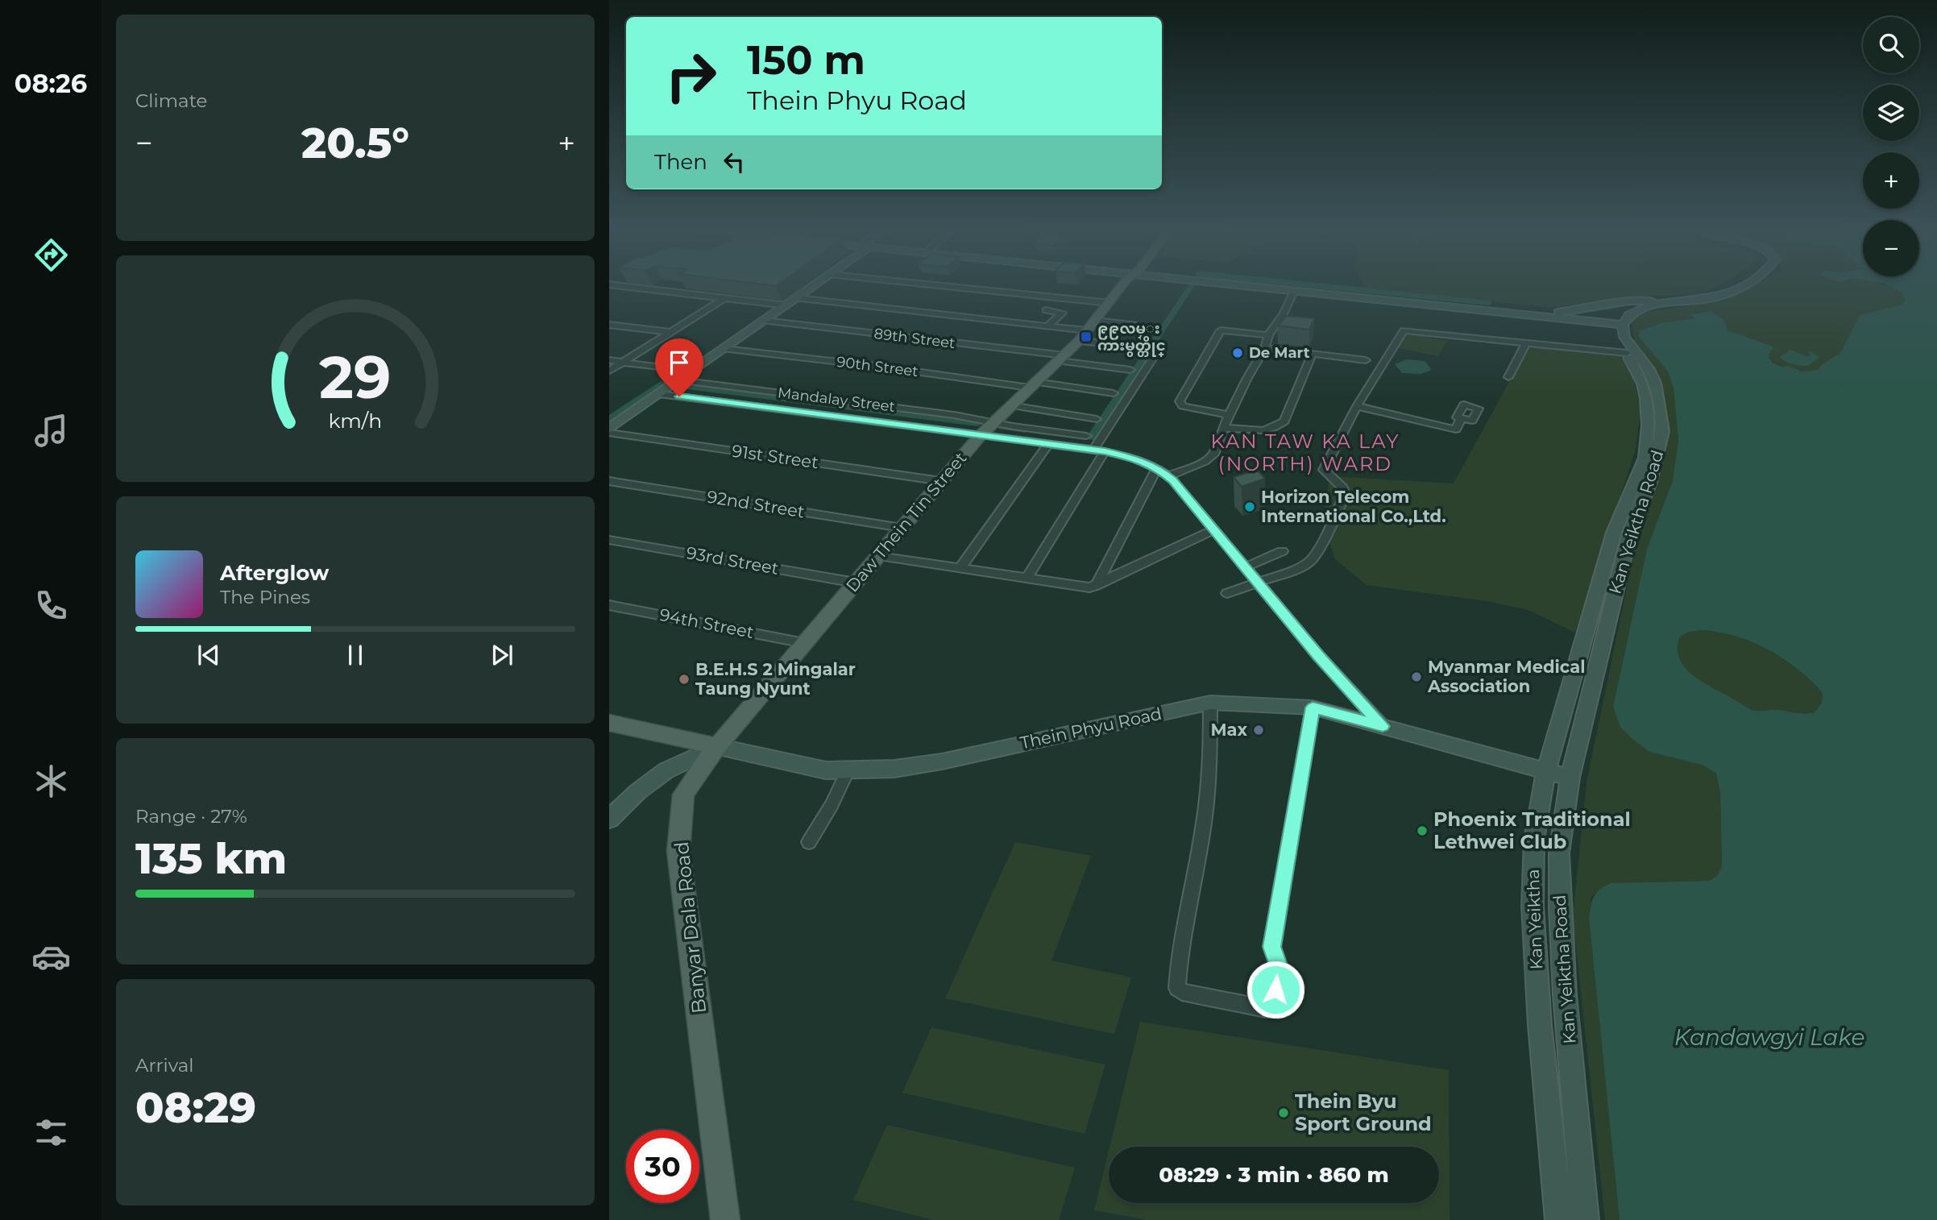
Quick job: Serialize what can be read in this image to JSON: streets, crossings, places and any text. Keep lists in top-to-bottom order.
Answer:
{
  "streets": {
    "main road": [
      "Daw Thein Tin Street",
      "Kan Yeiktha Road",
      "Thein Phyu Road",
      "Kan Yeiktha",
      "Banyar Dala Road"
    ],
    "street": [
      "89th Street",
      "90th Street",
      "Mandalay Street",
      "91st Street",
      "92nd Street",
      "93rd Street",
      "94th Street"
    ]
  },
  "crossings": [
    ["89th Street", "Daw Thein Tin Street"],
    ["90th Street", "Daw Thein Tin Street"],
    ["Mandalay Street", "Daw Thein Tin Street"],
    ["Mandalay Street", "Thein Phyu Road"],
    ["91st Street", "Daw Thein Tin Street"],
    ["92nd Street", "Daw Thein Tin Street"],
    ["Daw Thein Tin Street", "93rd Street"],
    ["Daw Thein Tin Street", "94th Street"],
    ["Daw Thein Tin Street", "Banyar Dala Road"],
    ["Kan Yeiktha Road", "Thein Phyu Road"],
    ["Kan Yeiktha Road", "Kan Yeiktha"],
    ["94th Street", "Banyar Dala Road"],
    ["Thein Phyu Road", "Kan Yeiktha"],
    ["Thein Phyu Road", "Banyar Dala Road"]
  ],
  "districts": ["KAN TAW KA LAY (NORTH) WARD"],
  "water": ["Kandawgyi Lake"],
  "places": {
    "transit": ["၉၉လမ္း ကားမွတ္တိုင္"],
    "other": [
      "De Mart",
      "Horizon Telecom International Co.,Ltd.",
      "Myanmar Medical Association",
      "B.E.H.S 2 Mingalar Taung Nyunt",
      "Max",
      "Phoenix Traditional Lethwei Club",
      "Thein Byu Sport Ground"
    ]
  },
  "page": {
    "tabs": "08:26",
    "tile": [
      "Climate",
      ["Range · 27%", "135 km"],
      ["Arrival", "08:29"]
    ],
    "map_buttons": ["+", "−"],
    "turn": ["150 m", "Thein Phyu Road"],
    "heat": ["−", "20.5°", "+"],
    "then": "Then",
    "song": ["Afterglow", "The Pines"],
    "limit": "30",
    "trip": "08:29 · 3 min · 860 m",
    "gauge": ["29", "km/h"]
  }
}
